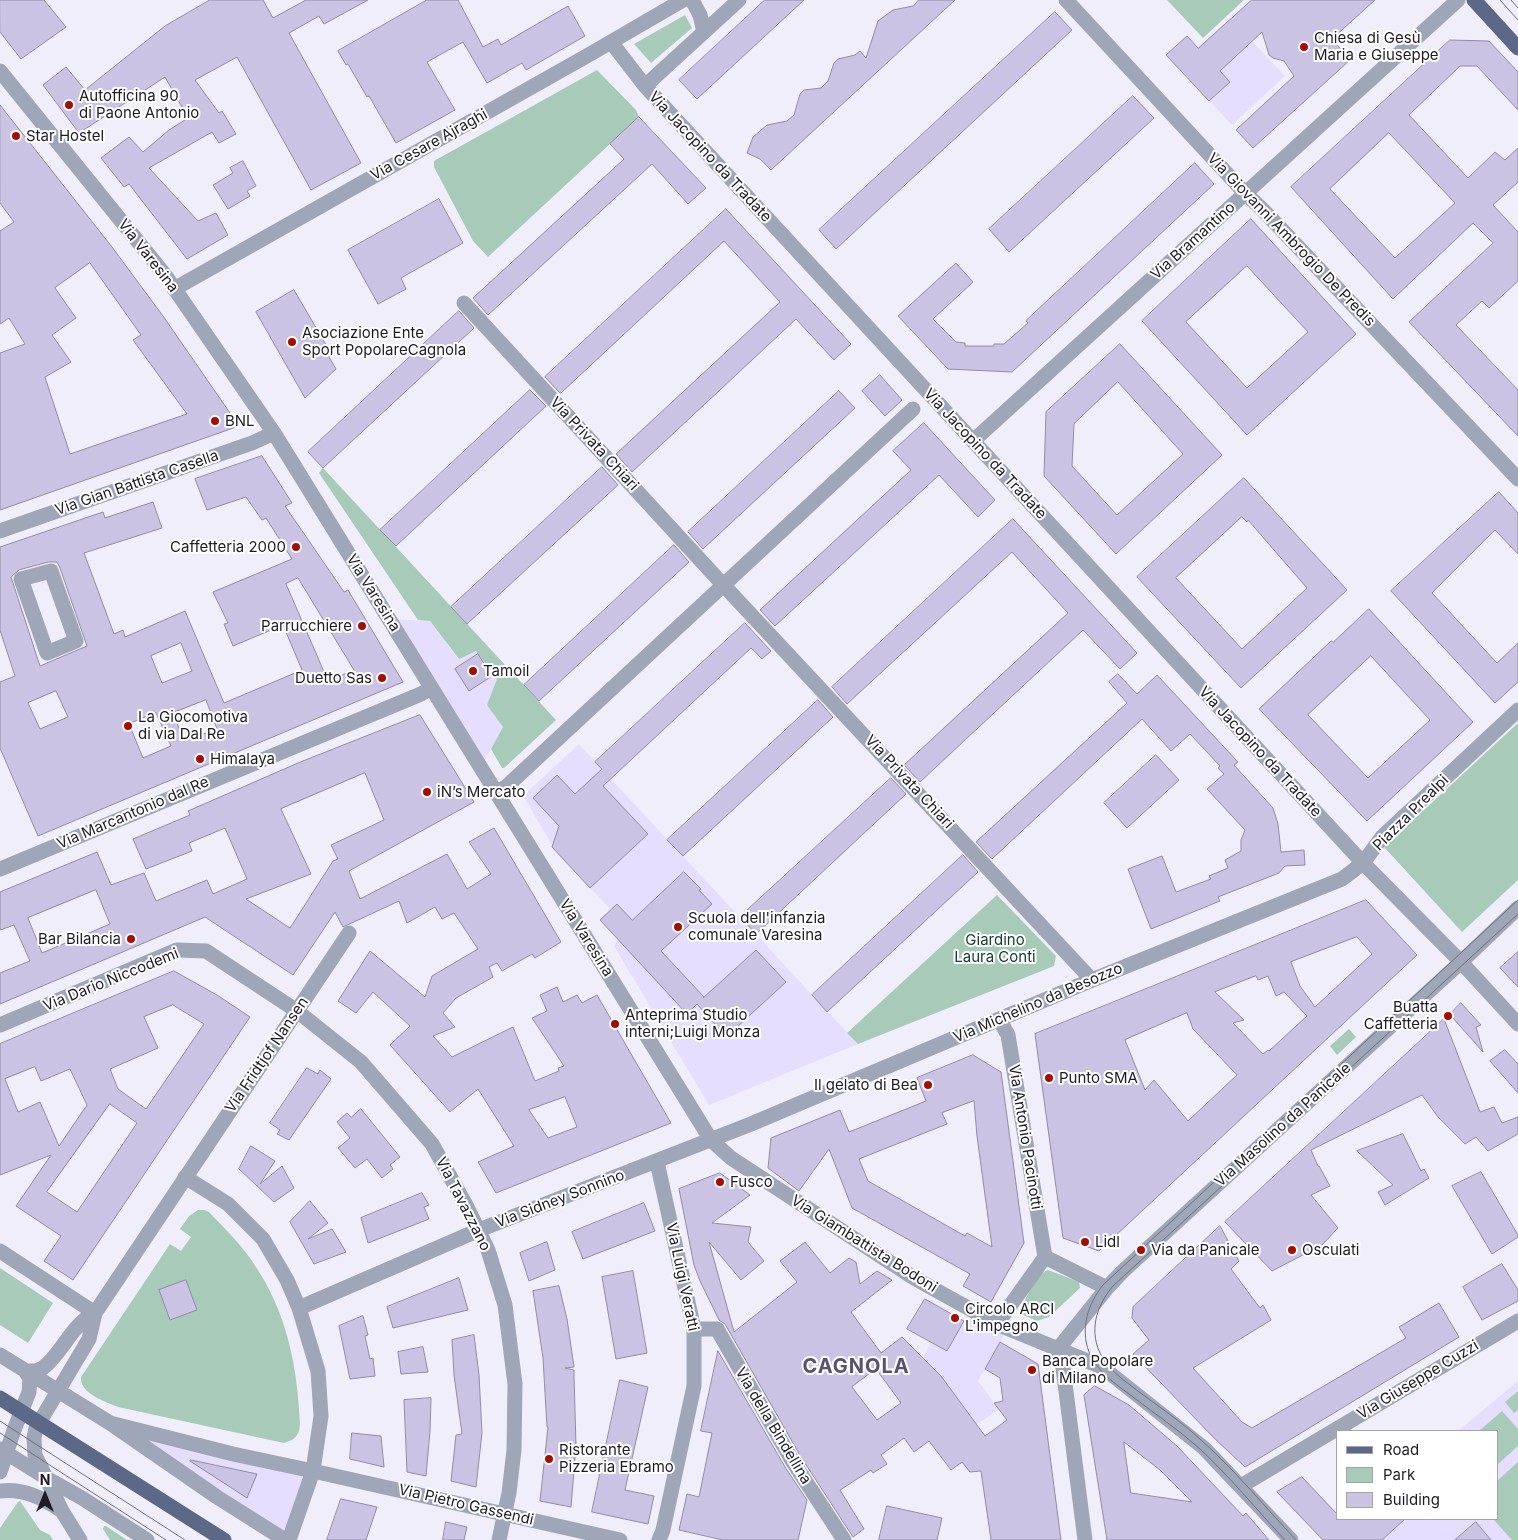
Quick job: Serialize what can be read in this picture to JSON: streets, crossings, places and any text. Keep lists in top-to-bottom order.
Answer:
{
  "streets": {
    "street": [
      "Via Cesare Ajraghi",
      "Via Jacopino da Tradate",
      "Via Giovanni Ambrogio De Predis",
      "Via Bramantino",
      "Via Varesina",
      "Via Privata Chiari",
      "Via Gian Battista Casella",
      "Via Marcantonio dal Re",
      "Piazza Prealpi",
      "Via Dario Niccodemi",
      "Via Michelino da Besozzo",
      "Via Fridtjof Nansen",
      "Via Masolino da Panicale",
      "Via Antonio Pacinotti",
      "Via Sidney Sonnino",
      "Via Tavazzano",
      "Via Giambattista Bodoni",
      "Via Luigi Veratti",
      "Via Giuseppe Cuzzi",
      "Via della Bindellina",
      "Via Pietro Gassendi"
    ]
  },
  "crossings": [
    ["Via Cesare Ajraghi", "Via Jacopino da Tradate"],
    ["Via Cesare Ajraghi", "Via Varesina"],
    ["Via Jacopino da Tradate", "Via Bramantino"],
    ["Via Jacopino da Tradate", "Piazza Prealpi"],
    ["Via Jacopino da Tradate", "Via Michelino da Besozzo"],
    ["Via Giovanni Ambrogio De Predis", "Via Bramantino"],
    ["Via Varesina", "Via Gian Battista Casella"],
    ["Via Varesina", "Via Marcantonio dal Re"],
    ["Via Varesina", "Via Michelino da Besozzo"],
    ["Via Varesina", "Via Sidney Sonnino"],
    ["Via Varesina", "Via Giambattista Bodoni"],
    ["Via Privata Chiari", "Via Michelino da Besozzo"],
    ["Piazza Prealpi", "Via Michelino da Besozzo"],
    ["Piazza Prealpi", "Via Masolino da Panicale"],
    ["Via Dario Niccodemi", "Via Fridtjof Nansen"],
    ["Via Dario Niccodemi", "Via Tavazzano"],
    ["Via Michelino da Besozzo", "Via Antonio Pacinotti"],
    ["Via Michelino da Besozzo", "Via Sidney Sonnino"],
    ["Via Michelino da Besozzo", "Via Giambattista Bodoni"],
    ["Via Fridtjof Nansen", "Via Tavazzano"],
    ["Via Masolino da Panicale", "Via Giambattista Bodoni"],
    ["Via Sidney Sonnino", "Via Tavazzano"],
    ["Via Sidney Sonnino", "Via Giambattista Bodoni"],
    ["Via Sidney Sonnino", "Via Luigi Veratti"],
    ["Via Tavazzano", "Via Pietro Gassendi"],
    ["Via Giambattista Bodoni", "Via Giuseppe Cuzzi"],
    ["Via Luigi Veratti", "Via della Bindellina"]
  ],
  "districts": ["CAGNOLA"],
  "parks": ["Giardino Laura Conti"],
  "places": [
    "Chiesa di Gesù Maria e Giuseppe",
    "Autofficina 90 di Paone Antonio",
    "Star Hostel",
    "Asociazione Ente Sport PopolareCagnola",
    "BNL",
    "Caffetteria 2000",
    "Parrucchiere",
    "Tamoil",
    "Duetto Sas",
    "La Giocomotiva di via Dal Re",
    "Himalaya",
    "iN’s Mercato",
    "Scuola dell'infanzia comunale Varesina",
    "Bar Bilancia",
    "Buatta Caffetteria",
    "Anteprima Studio interni;Luigi Monza",
    "Punto SMA",
    "Il gelato di Bea",
    "Fusco",
    "Lidl",
    "Via da Panicale",
    "Osculati",
    "Circolo ARCI L'impegno",
    "Banca Popolare di Milano",
    "Ristorante Pizzeria Ebramo"
  ],
  "legend": ["Road", "Park", "Building"],
  "north": "top"
}
